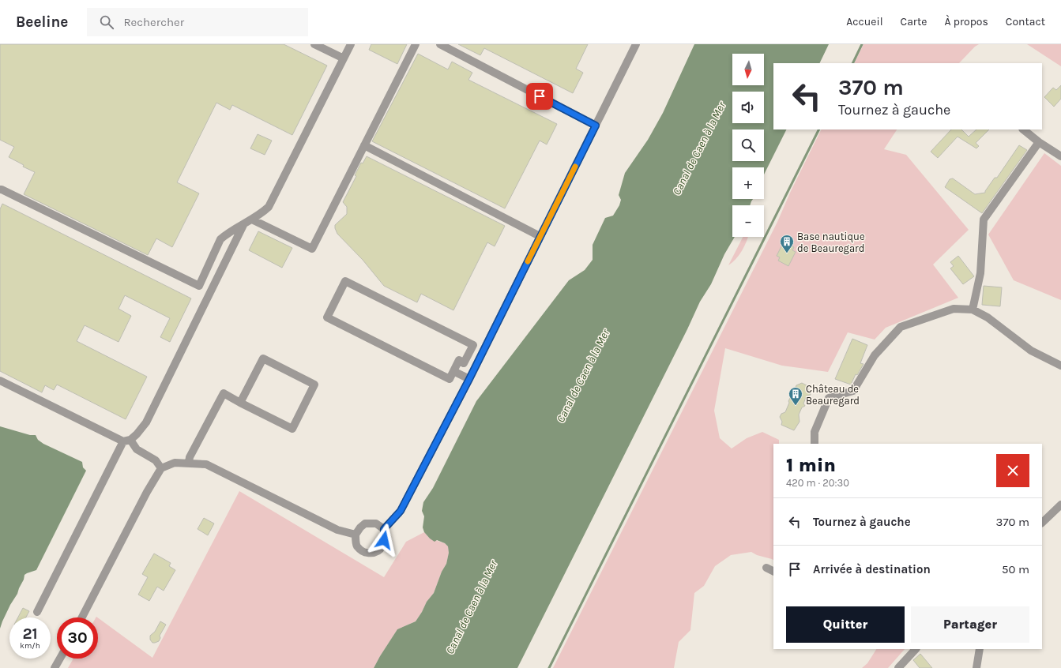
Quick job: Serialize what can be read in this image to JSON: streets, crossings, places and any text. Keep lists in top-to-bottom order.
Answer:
{
  "water": ["Canal de Caen à la Mer"],
  "places": {
    "building": ["Base nautique de Beauregard", "Château de Beauregard"]
  },
  "north": "bottom",
  "page": {
    "header": "Beeline",
    "search": "Rechercher",
    "nav": [
      "Accueil",
      "Carte",
      "À propos",
      "Contact"
    ],
    "map_buttons": ["+", "−"],
    "turn": ["370 m", "Tournez à gauche"],
    "heading": ["1 min", "420 m · 20:30"],
    "list": [
      {
        "name": "Tournez à gauche",
        "value": "370 m"
      },
      {
        "name": "Arrivée à destination",
        "value": "50 m"
      }
    ],
    "buttons": ["Quitter", "Partager"],
    "speed": "21 km/h",
    "limit": "30"
  }
}
